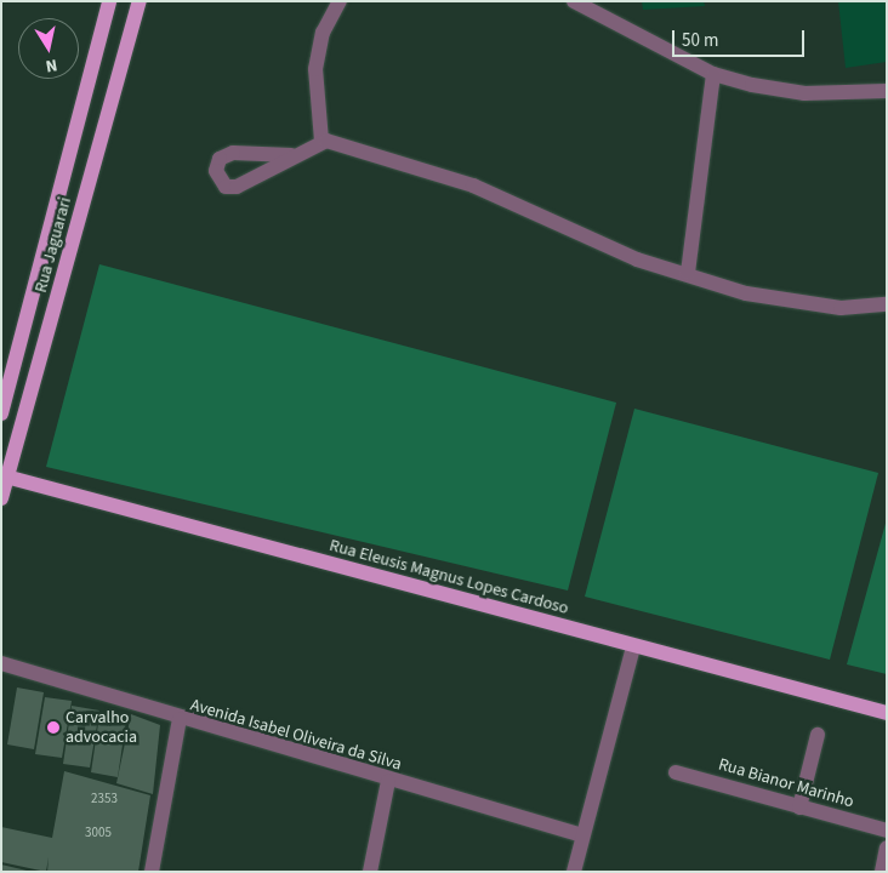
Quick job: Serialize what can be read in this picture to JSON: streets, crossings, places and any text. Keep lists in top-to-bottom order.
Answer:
{
  "streets": {
    "main road": ["Rua Jaguarari", "Rua Eleusis Magnus Lopes Cardoso"],
    "street": ["Avenida Isabel Oliveira da Silva", "Rua Bianor Marinho"]
  },
  "crossings": [
    ["Rua Jaguarari", "Rua Eleusis Magnus Lopes Cardoso"]
  ],
  "places": ["Carvalho advocacia"],
  "house_numbers": ["2353", "3005"],
  "scale_bar": "50 m",
  "north": "bottom"
}
